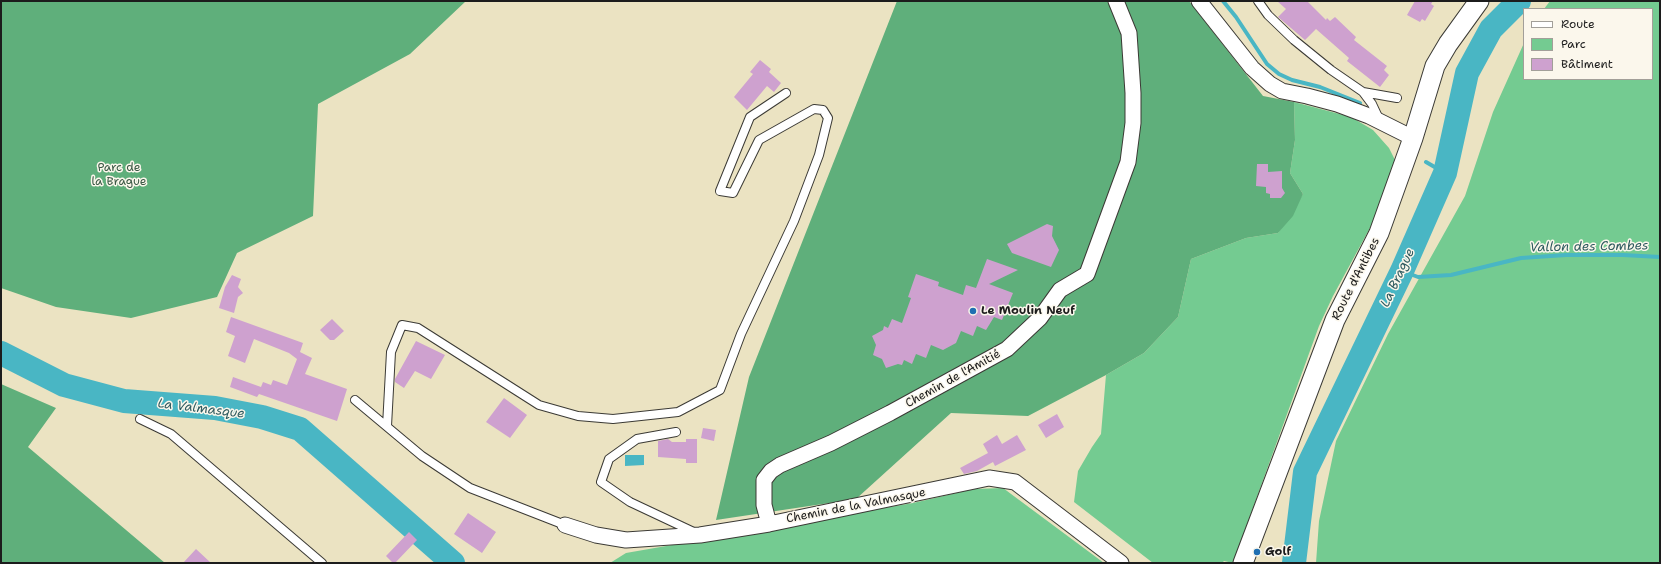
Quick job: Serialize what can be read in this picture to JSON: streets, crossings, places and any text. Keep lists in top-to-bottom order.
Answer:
{
  "streets": {
    "street": ["Route d'Antibes", "Chemin de l'Amitié", "Chemin de la Valmasque"]
  },
  "crossings": [
    ["Chemin de l'Amitié", "Chemin de la Valmasque"]
  ],
  "water": ["Vallon des Combes", "La Brague", "La Valmasque"],
  "parks": ["Parc de la Brague"],
  "places": ["Le Moulin Neuf", "Golf"],
  "legend": ["Route", "Parc", "Bâtiment"]
}
